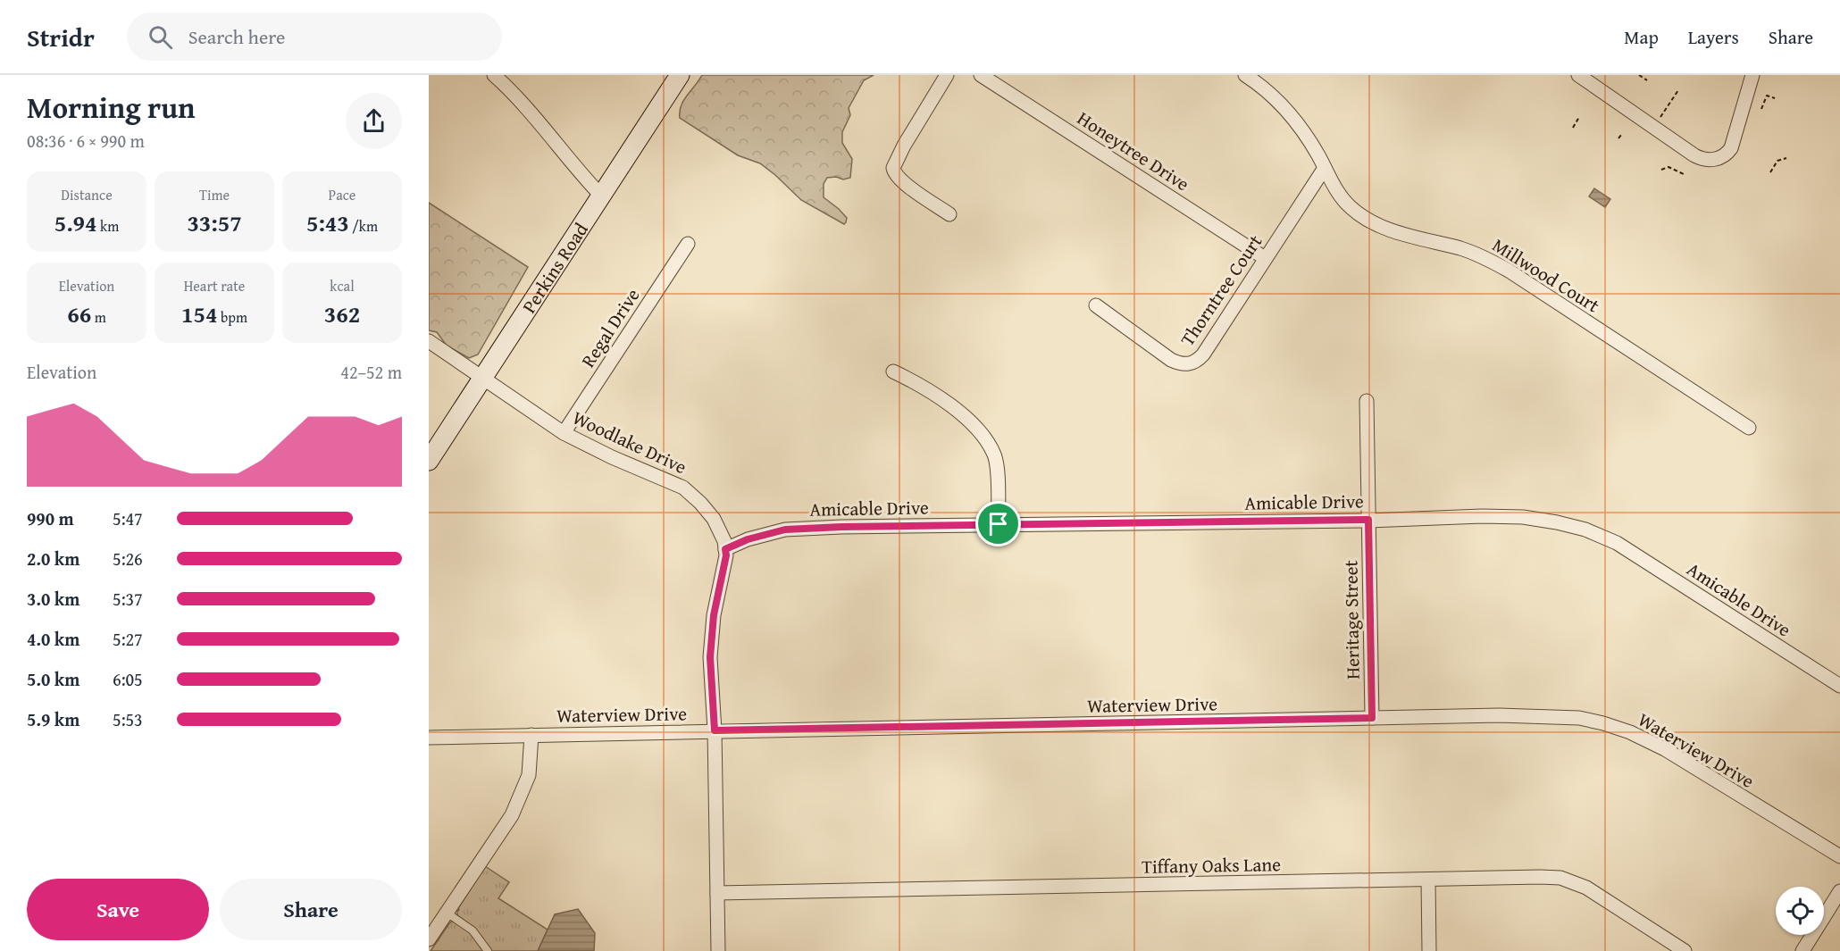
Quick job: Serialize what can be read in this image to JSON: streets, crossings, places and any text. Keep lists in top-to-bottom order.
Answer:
{
  "streets": {
    "main road": ["Perkins Road"],
    "street": [
      "Honeytree Drive",
      "Millwood Court",
      "Thorntree Court",
      "Regal Drive",
      "Woodlake Drive",
      "Amicable Drive",
      "Heritage Street",
      "Waterview Drive",
      "Tiffany Oaks Lane"
    ]
  },
  "crossings": [
    ["Honeytree Drive", "Thorntree Court"],
    ["Perkins Road", "Woodlake Drive"],
    ["Millwood Court", "Thorntree Court"],
    ["Regal Drive", "Woodlake Drive"],
    ["Woodlake Drive", "Amicable Drive"],
    ["Woodlake Drive", "Waterview Drive"],
    ["Woodlake Drive", "Tiffany Oaks Lane"],
    ["Amicable Drive", "Heritage Street"],
    ["Heritage Street", "Waterview Drive"]
  ],
  "page": {
    "header": "Stridr",
    "search": "Search here",
    "nav": ["Map", "Layers", "Share"],
    "heading": ["Morning run", "08:36 · 6 × 990 m"],
    "stats": [
      ["Distance", "5.94 km"],
      ["Time", "33:57"],
      ["Pace", "5:43 /km"],
      ["Elevation", "66 m"],
      ["Heart rate", "154 bpm"],
      ["kcal", "362"]
    ],
    "chart": ["Elevation", "42–52 m"],
    "list": [
      {
        "name": "990 m",
        "note": "5:47"
      },
      {
        "name": "2.0 km",
        "note": "5:26"
      },
      {
        "name": "3.0 km",
        "note": "5:37"
      },
      {
        "name": "4.0 km",
        "note": "5:27"
      },
      {
        "name": "5.0 km",
        "note": "6:05"
      },
      {
        "name": "5.9 km",
        "note": "5:53"
      }
    ],
    "buttons": ["Save", "Share"]
  }
}
